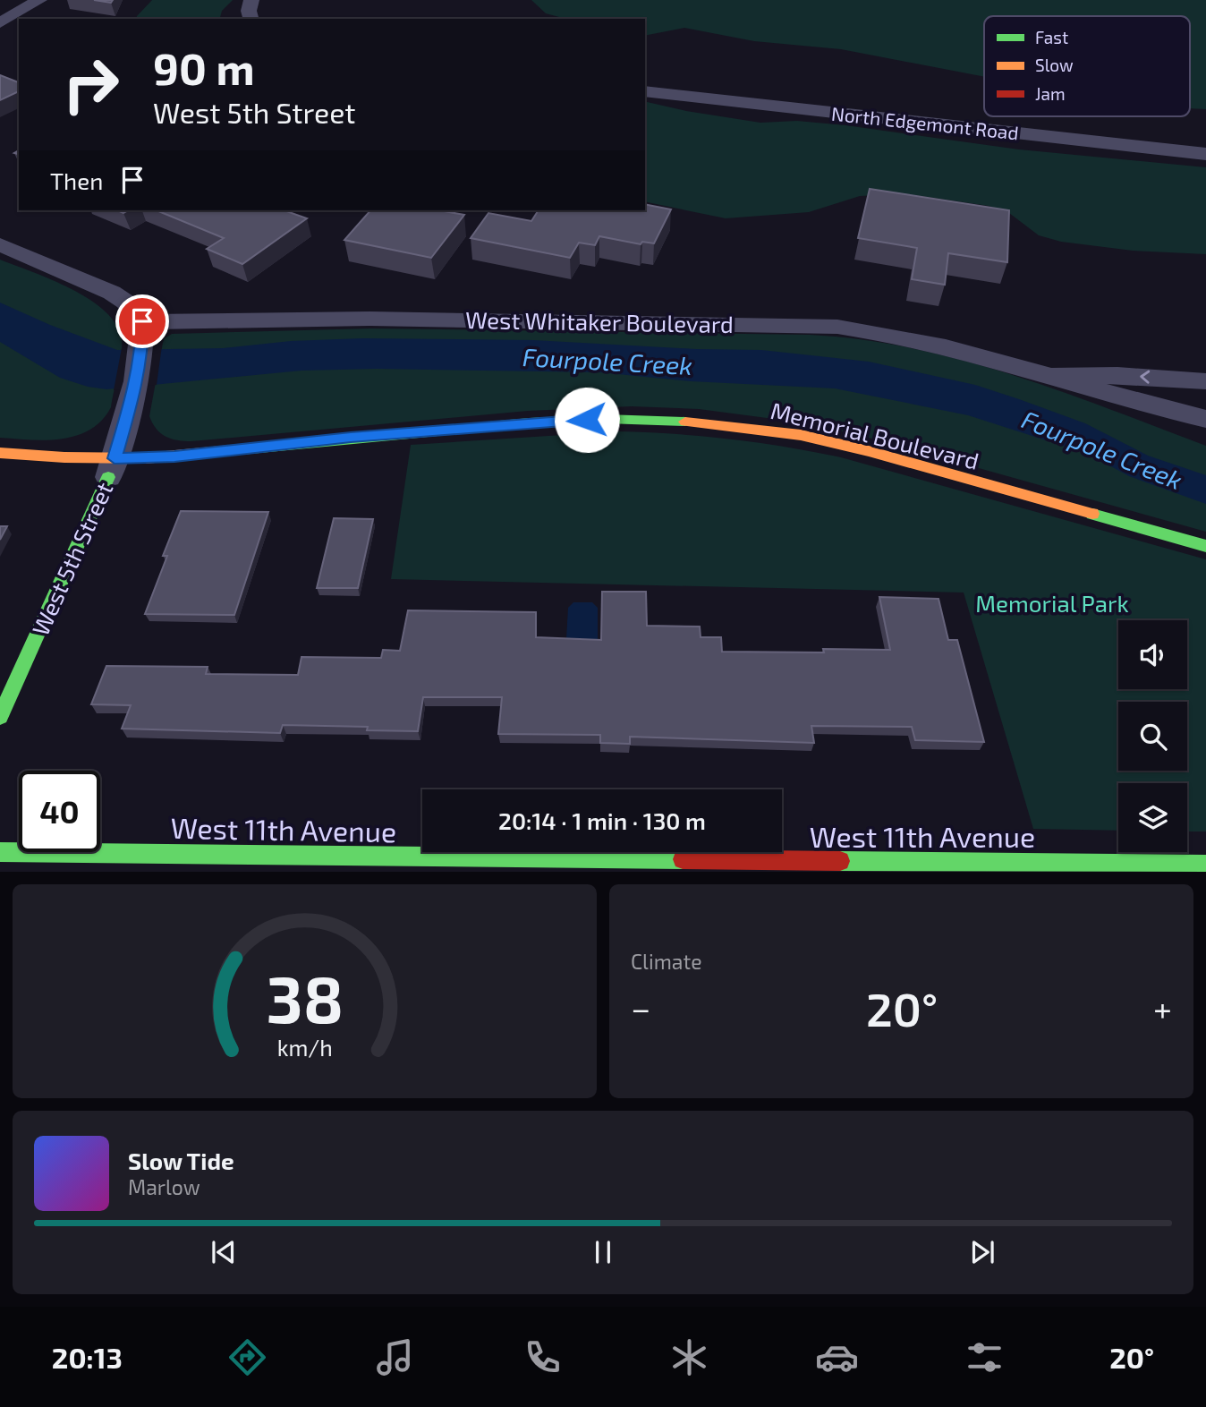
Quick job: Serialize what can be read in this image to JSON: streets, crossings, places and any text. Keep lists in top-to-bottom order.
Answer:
{
  "streets": {
    "street": [
      "North Edgemont Road",
      "West Whitaker Boulevard",
      "Memorial Boulevard",
      "West 5th Street",
      "West 11th Avenue"
    ]
  },
  "crossings": [
    ["West Whitaker Boulevard", "West 5th Street"],
    ["Memorial Boulevard", "West 5th Street"]
  ],
  "water": ["Fourpole Creek"],
  "parks": ["Memorial Park"],
  "legend": ["Fast", "Slow", "Jam"],
  "page": {
    "turn": ["90 m", "West 5th Street"],
    "then": "Then",
    "limit": "40",
    "trip": "20:14 · 1 min · 130 m",
    "tile": "Climate",
    "heat": ["−", "20°", "+"],
    "song": ["Slow Tide", "Marlow"],
    "tabs": ["20:13", "20°"],
    "gauge": ["38", "km/h"]
  }
}
